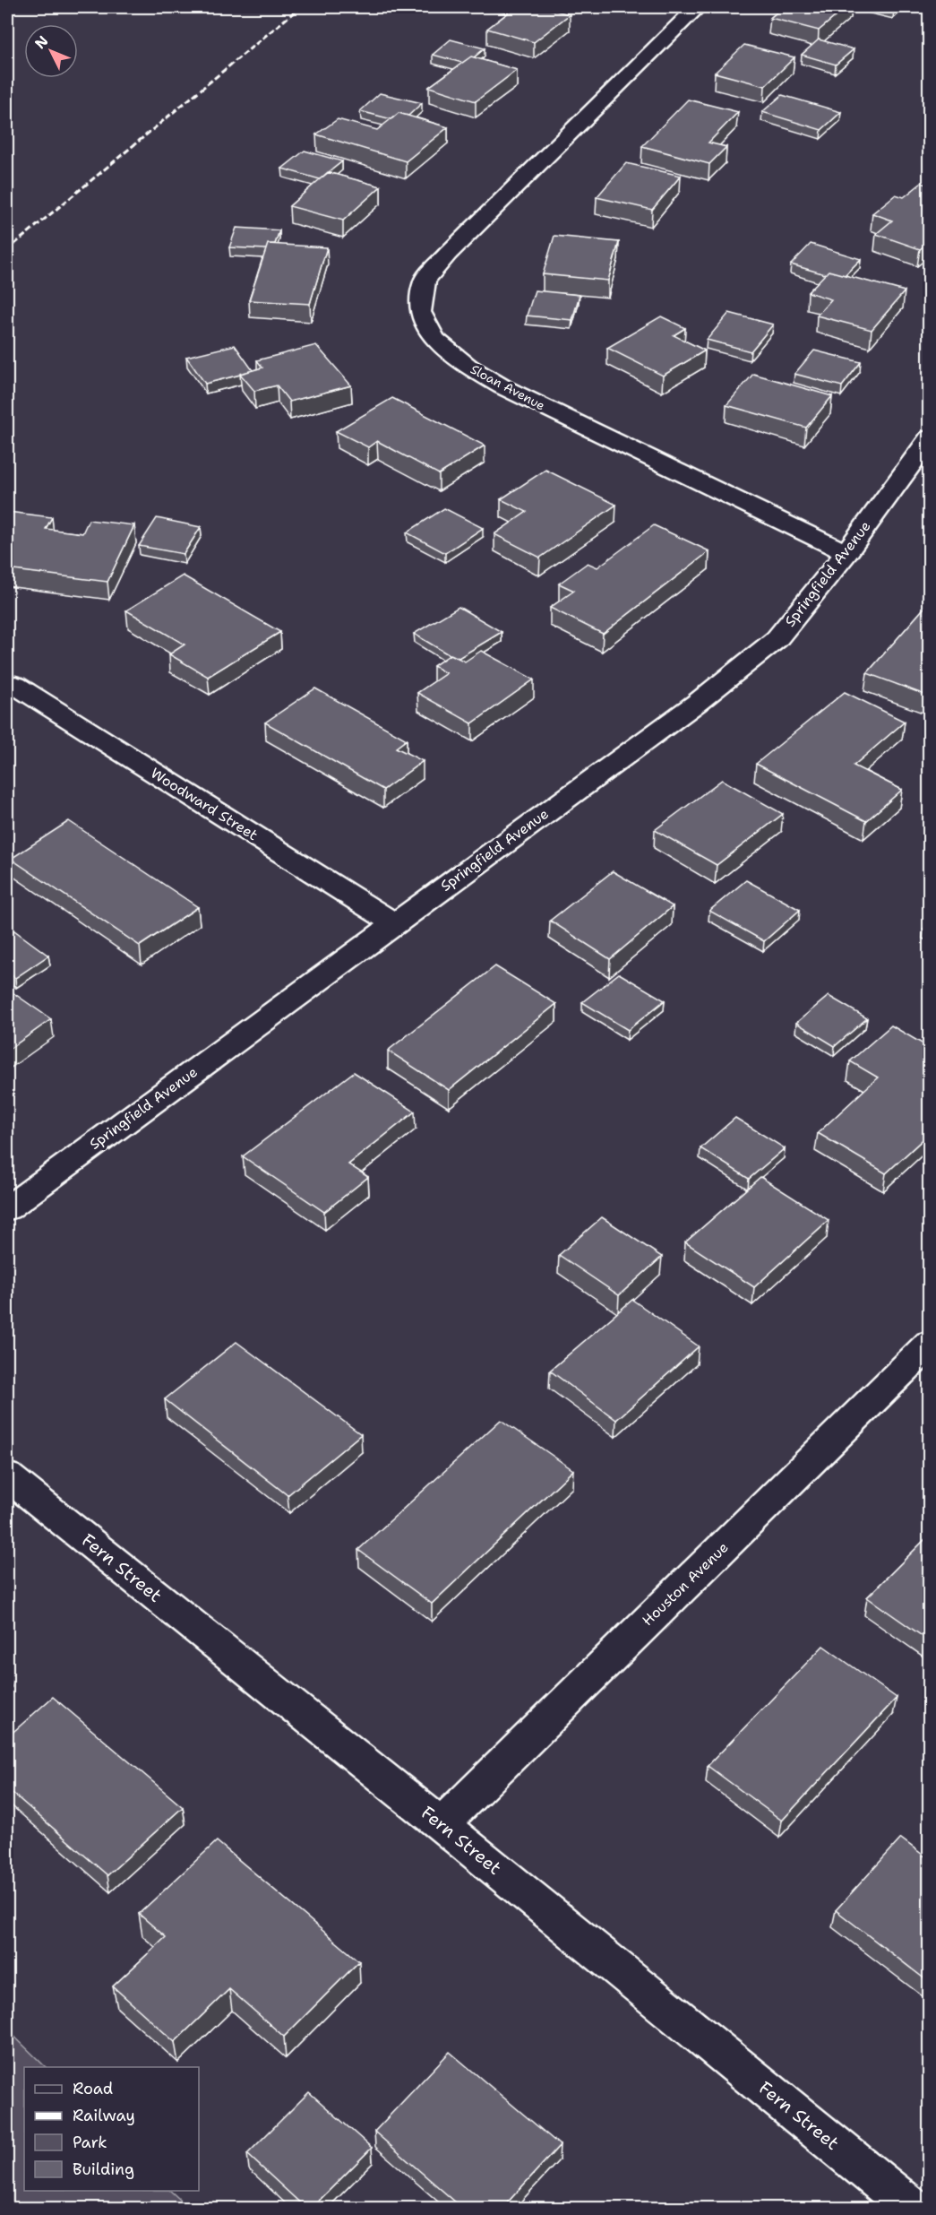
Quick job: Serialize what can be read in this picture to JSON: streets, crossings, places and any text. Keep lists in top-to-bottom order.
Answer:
{
  "streets": {
    "street": [
      "Sloan Avenue",
      "Springfield Avenue",
      "Woodward Street",
      "Fern Street",
      "Houston Avenue"
    ]
  },
  "crossings": [
    ["Sloan Avenue", "Springfield Avenue"],
    ["Springfield Avenue", "Woodward Street"],
    ["Fern Street", "Houston Avenue"]
  ],
  "legend": [
    "Road",
    "Railway",
    "Park",
    "Building"
  ],
  "north": "top left"
}
